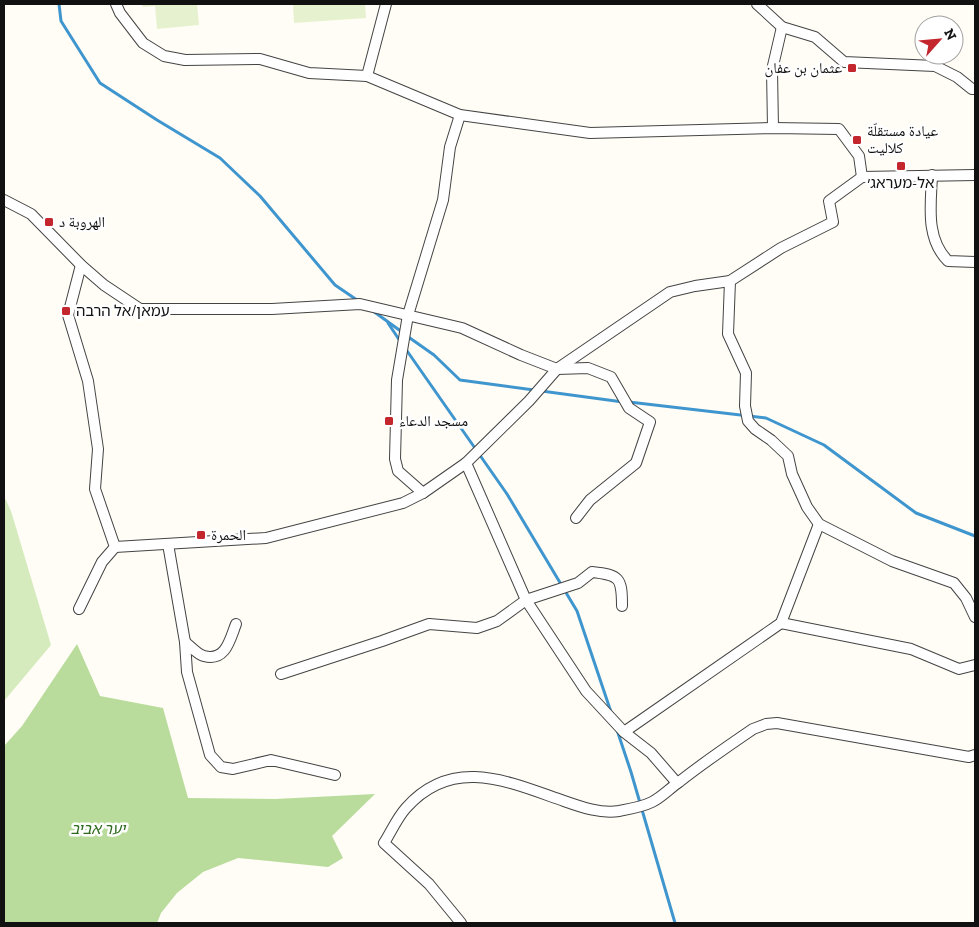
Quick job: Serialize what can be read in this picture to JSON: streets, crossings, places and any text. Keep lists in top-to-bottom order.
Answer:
{
  "parks": ["יער אביב"],
  "places": {
    "transit": [
      "عثمان بن عفان",
      "عيادة مستقلّة كلاليت",
      "אל-מעראג׳",
      "الهروبة د",
      "עמאן/אל הרבה",
      "مسجد الدعاء",
      "الحمرة"
    ]
  },
  "north": "top right"
}
